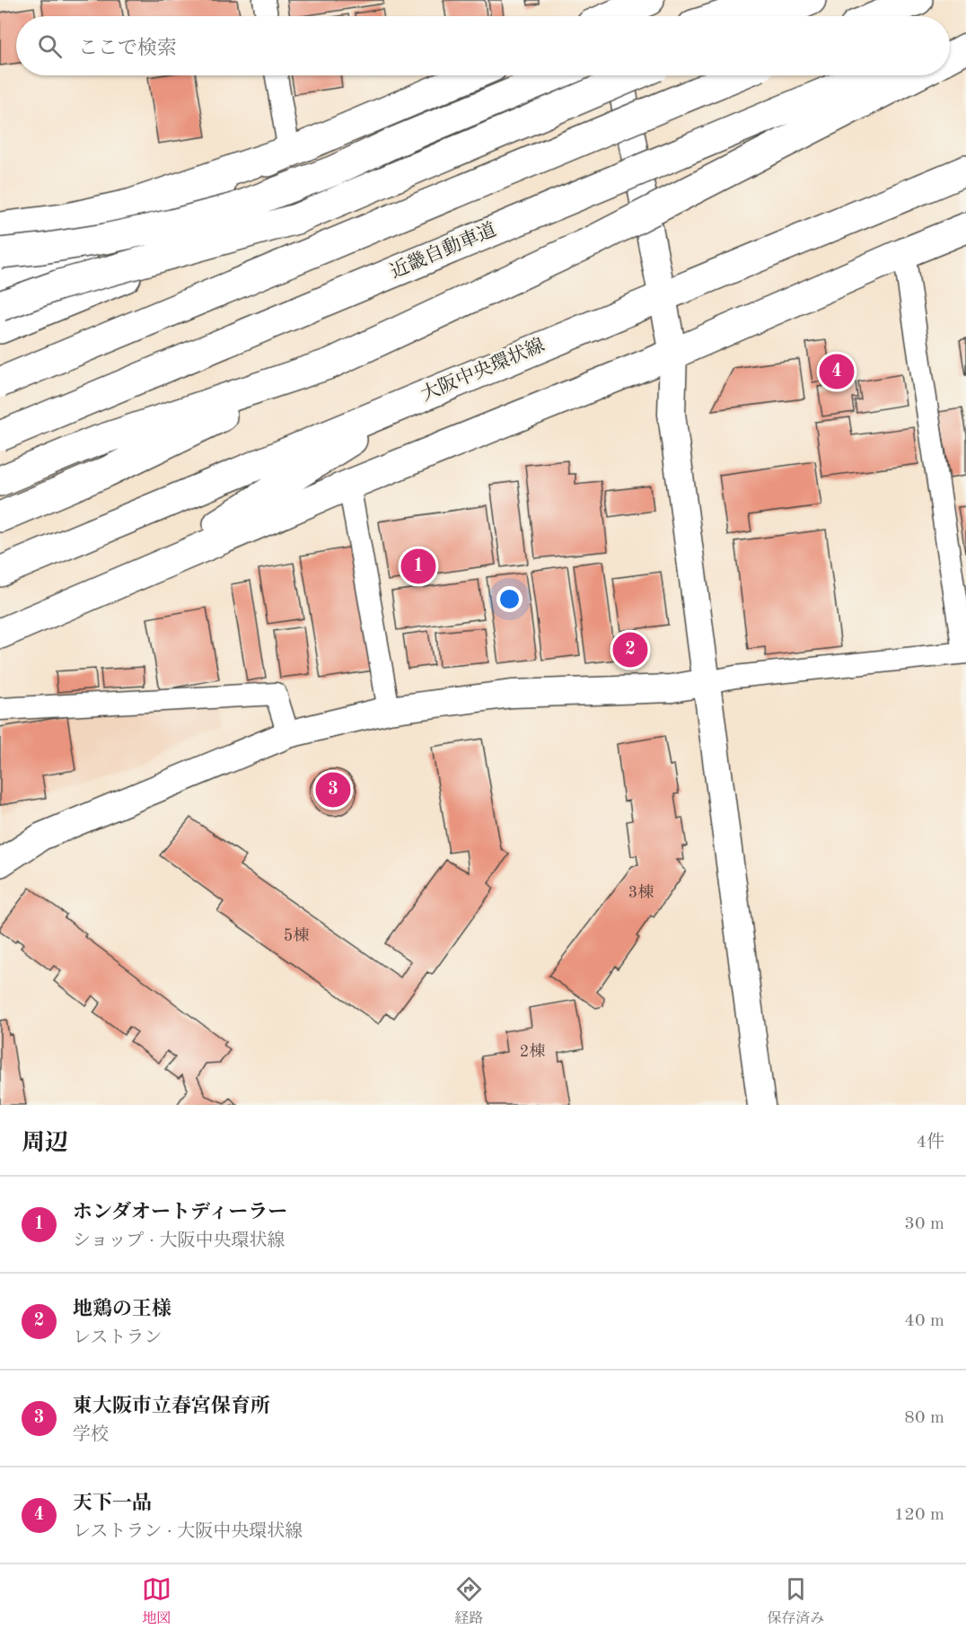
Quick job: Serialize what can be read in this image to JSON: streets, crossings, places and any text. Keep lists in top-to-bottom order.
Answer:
{
  "streets": {
    "main road": ["近畿自動車道", "大阪中央環状線"]
  },
  "house_numbers": ["3棟", "5棟", "2棟"],
  "page": {
    "search": "ここで検索",
    "pins": [
      "4",
      "1",
      "2",
      "3"
    ],
    "heading": ["周辺", "4件"],
    "list": [
      {
        "mark": "1",
        "name": "ホンダオートディーラー",
        "note": "ショップ · 大阪中央環状線",
        "value": "30 m"
      },
      {
        "mark": "2",
        "name": "地鶏の王様",
        "note": "レストラン",
        "value": "40 m"
      },
      {
        "mark": "3",
        "name": "東大阪市立春宮保育所",
        "note": "学校",
        "value": "80 m"
      },
      {
        "mark": "4",
        "name": "天下一品",
        "note": "レストラン · 大阪中央環状線",
        "value": "120 m"
      }
    ],
    "nav": ["地図", "経路", "保存済み"]
  }
}
